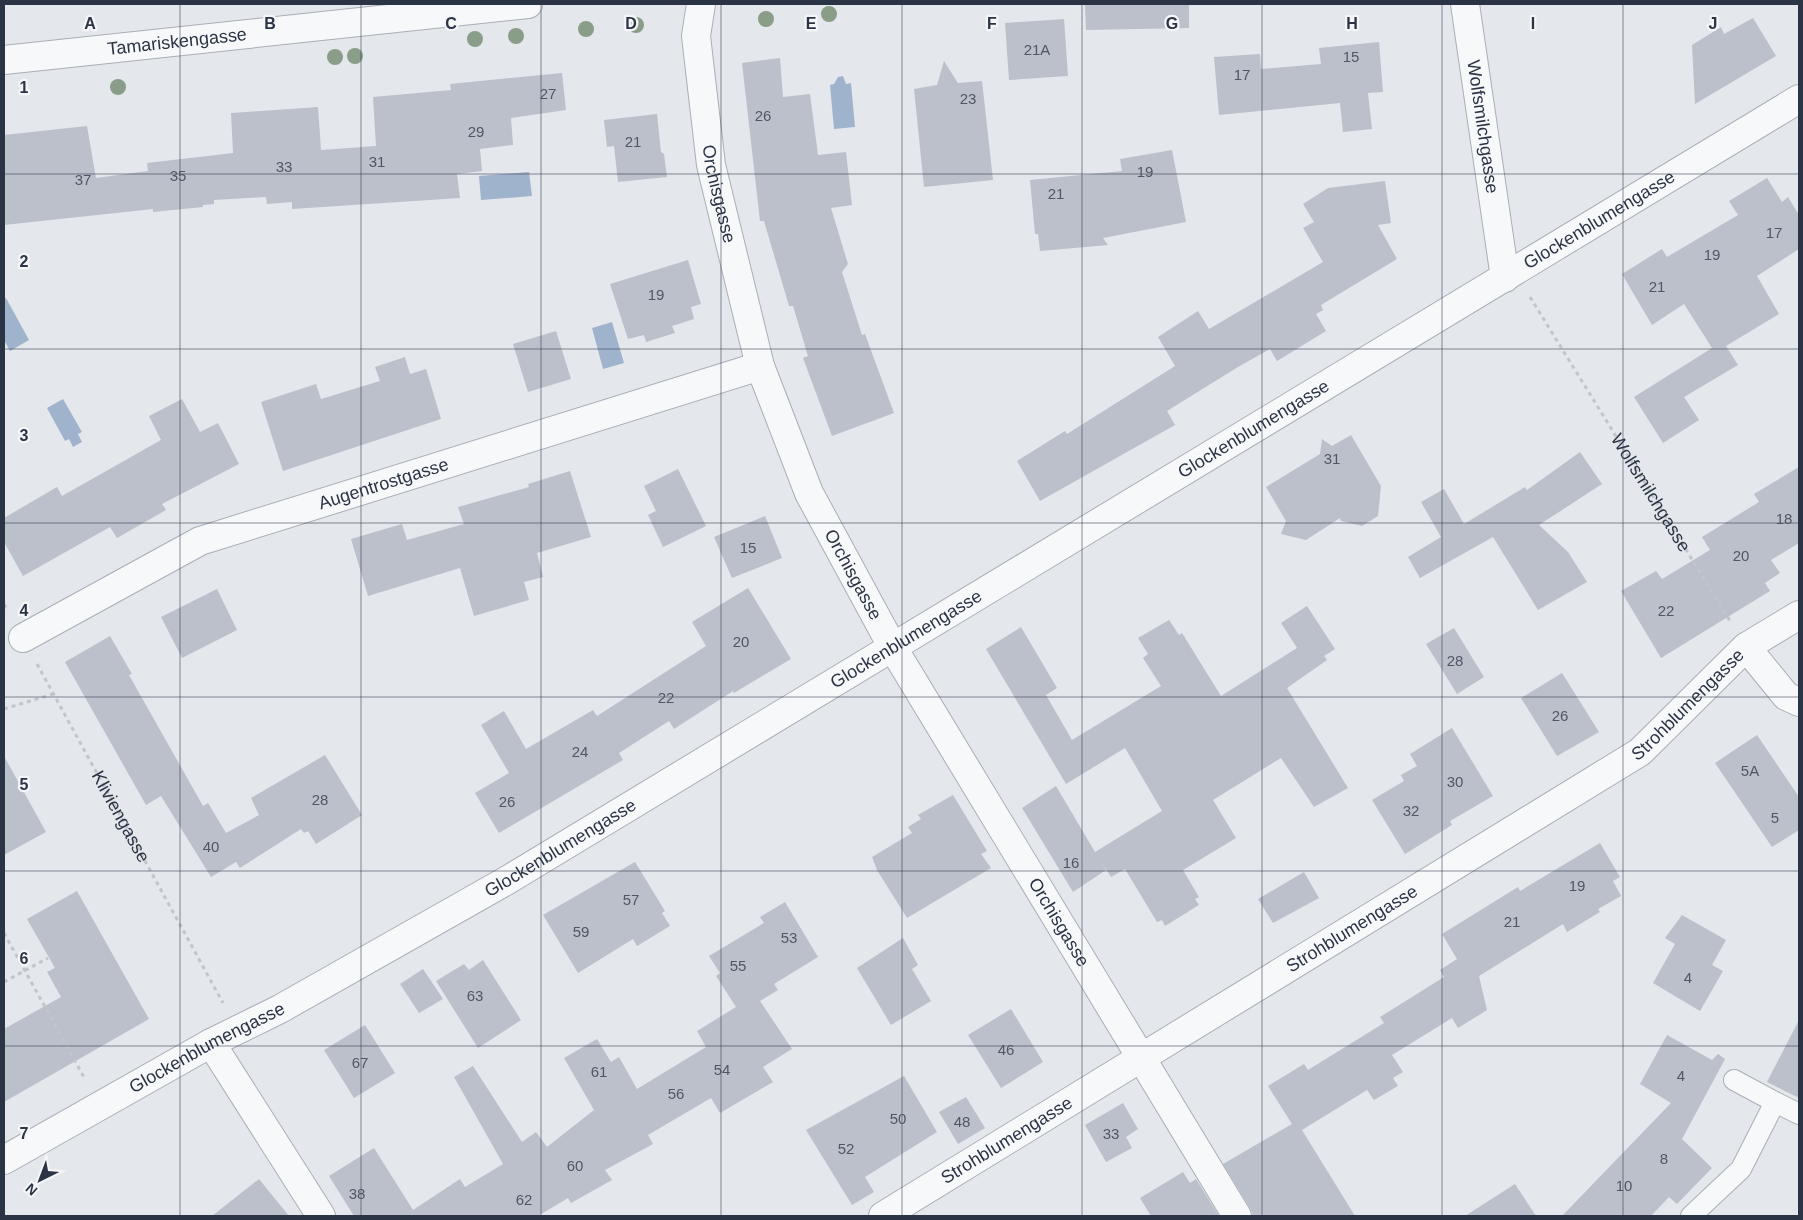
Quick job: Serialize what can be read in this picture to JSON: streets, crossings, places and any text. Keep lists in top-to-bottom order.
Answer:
{
  "streets": {
    "street": [
      "Tamariskengasse",
      "Wolfsmilchgasse",
      "Orchisgasse",
      "Glockenblumengasse",
      "Augentrostgasse",
      "Strohblumengasse"
    ],
    "path": ["Kliviengasse"]
  },
  "crossings": [
    ["Wolfsmilchgasse", "Glockenblumengasse"],
    ["Wolfsmilchgasse", "Strohblumengasse"],
    ["Orchisgasse", "Glockenblumengasse"],
    ["Orchisgasse", "Augentrostgasse"],
    ["Orchisgasse", "Strohblumengasse"],
    ["Glockenblumengasse", "Kliviengasse"],
    ["Augentrostgasse", "Kliviengasse"]
  ],
  "house_numbers": [
    "21A",
    "15",
    "17",
    "27",
    "23",
    "26",
    "29",
    "21",
    "31",
    "33",
    "19",
    "35",
    "37",
    "21",
    "17",
    "19",
    "21",
    "19",
    "31",
    "18",
    "15",
    "20",
    "22",
    "20",
    "28",
    "22",
    "26",
    "24",
    "5A",
    "30",
    "28",
    "26",
    "32",
    "5",
    "40",
    "16",
    "19",
    "57",
    "21",
    "59",
    "53",
    "55",
    "4",
    "63",
    "46",
    "67",
    "54",
    "61",
    "4",
    "56",
    "50",
    "48",
    "33",
    "52",
    "8",
    "60",
    "10",
    "38",
    "62"
  ],
  "north": "bottom left",
  "grid": {
    "columns": [
      "A",
      "B",
      "C",
      "D",
      "E",
      "F",
      "G",
      "H",
      "I",
      "J"
    ],
    "rows": [
      "1",
      "2",
      "3",
      "4",
      "5",
      "6",
      "7"
    ]
  }
}
